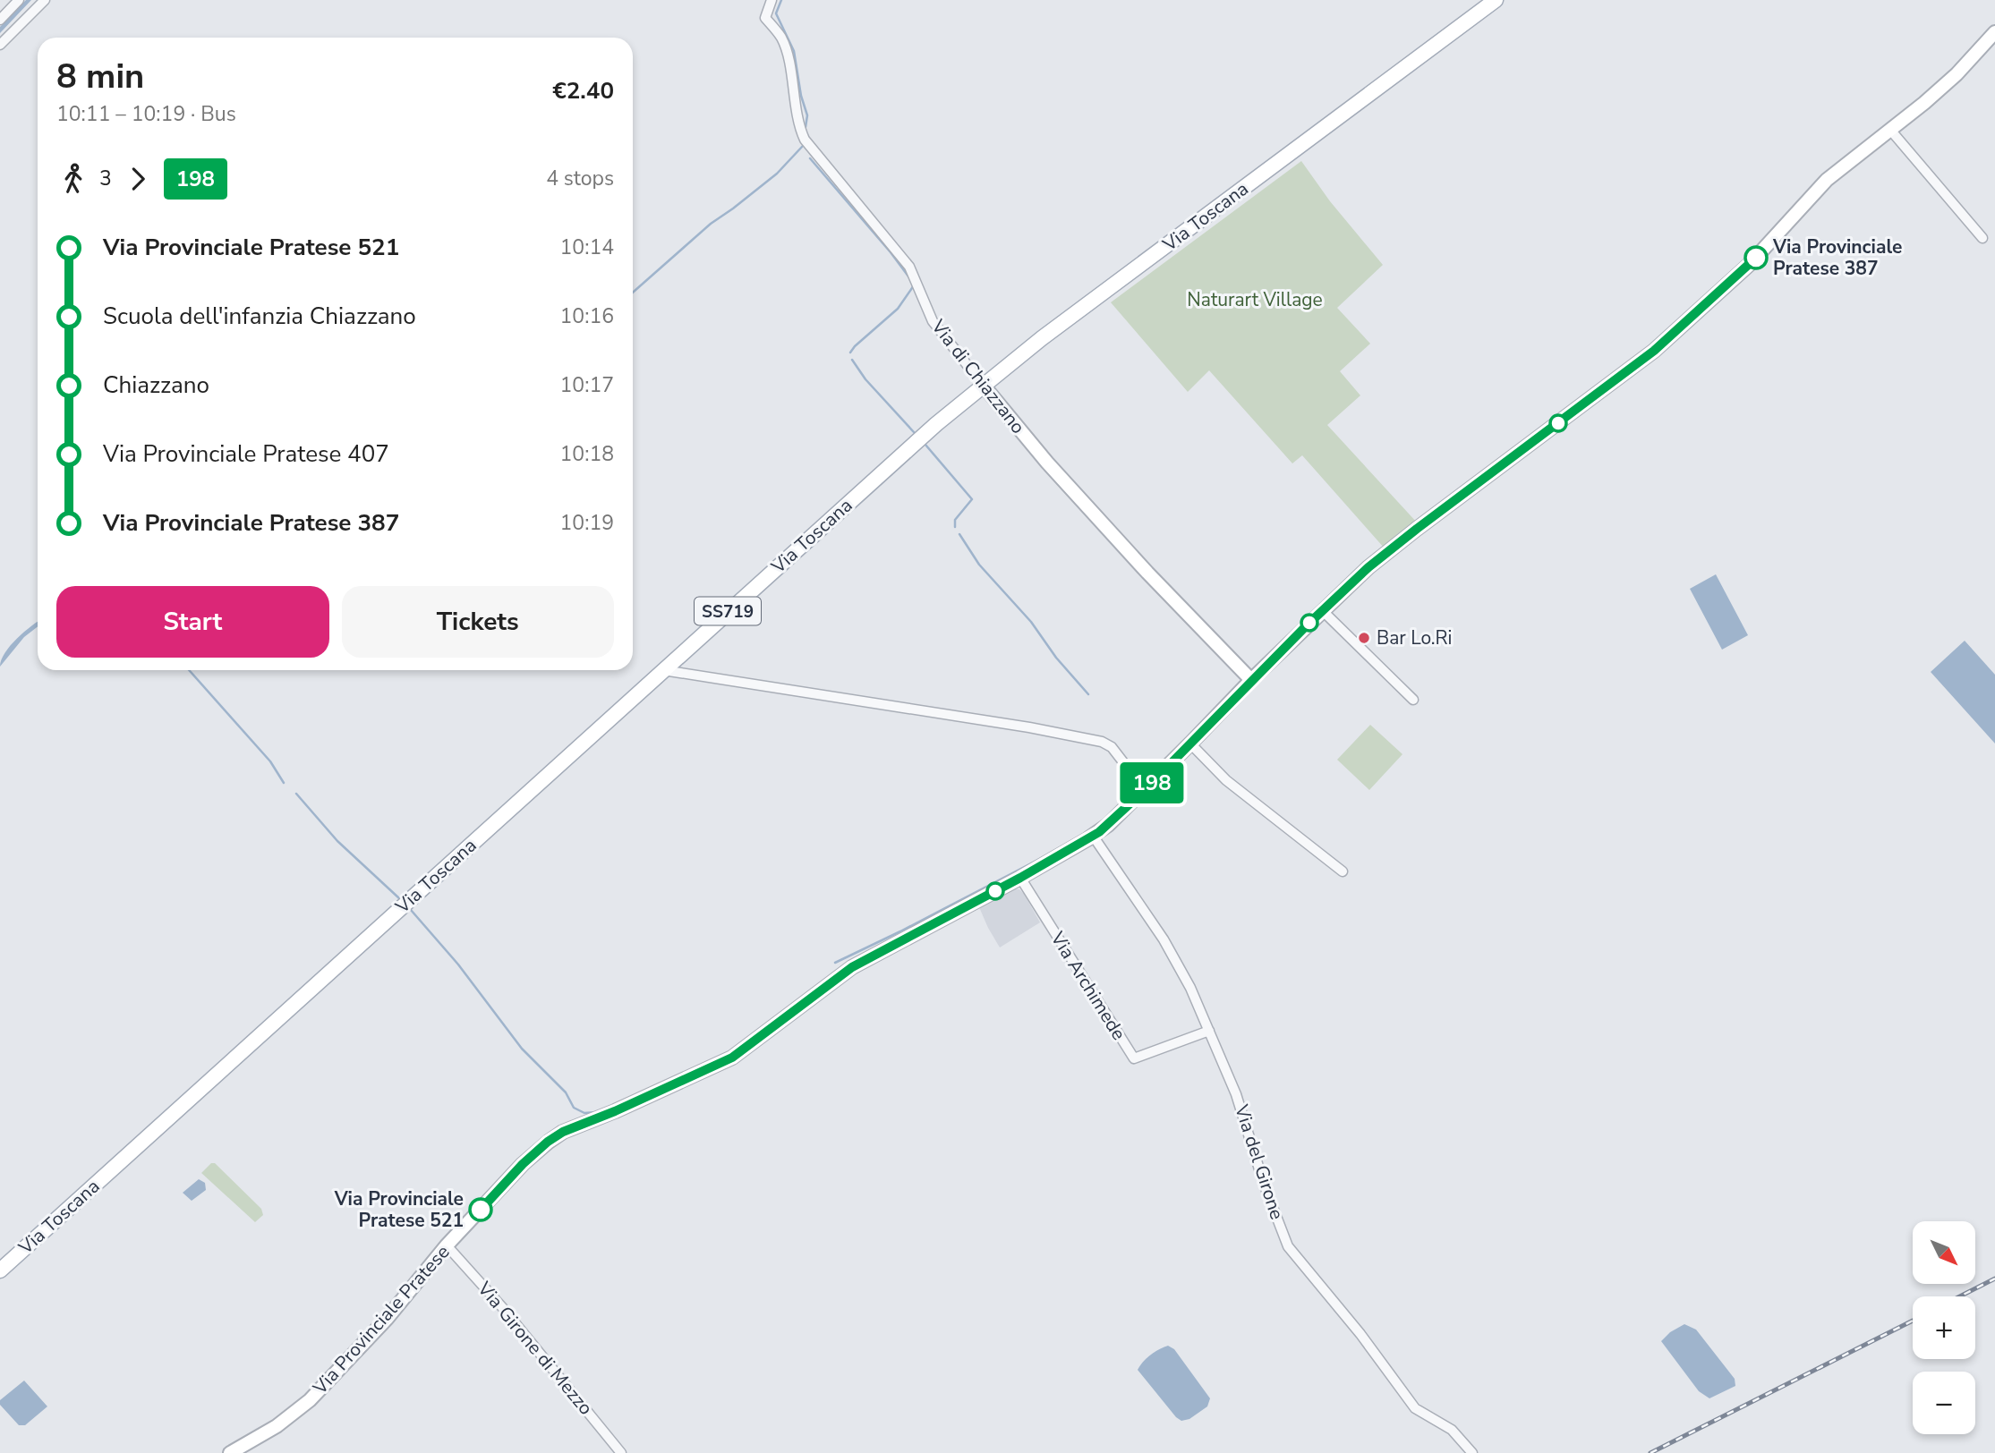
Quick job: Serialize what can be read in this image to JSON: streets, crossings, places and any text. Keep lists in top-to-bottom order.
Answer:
{
  "streets": {
    "main road": ["Via Toscana", "SS719"],
    "street": [
      "Via di Chiazzano",
      "Via Archimede",
      "Via del Girone",
      "Via Provinciale Pratese",
      "Via Girone di Mezzo"
    ]
  },
  "crossings": [
    ["Via Toscana", "Via di Chiazzano"],
    ["Via di Chiazzano", "Via Provinciale Pratese"],
    ["Via Archimede", "Via del Girone"],
    ["Via Archimede", "Via Provinciale Pratese"],
    ["Via del Girone", "Via Provinciale Pratese"],
    ["Via Provinciale Pratese", "Via Girone di Mezzo"]
  ],
  "parks": ["Naturart Village"],
  "places": ["Via Provinciale Pratese 387", "Bar Lo.Ri", "Via Provinciale Pratese 521"],
  "lines": ["bus line 198"],
  "north": "bottom right",
  "page": {
    "on_map": "198",
    "heading": ["8 min", "10:11 – 10:19 · Bus", "€2.40"],
    "legs": ["3", "198", "4 stops"],
    "list": [
      {
        "name": "Via Provinciale Pratese 521",
        "value": "10:14"
      },
      {
        "name": "Scuola dell'infanzia Chiazzano",
        "value": "10:16"
      },
      {
        "name": "Chiazzano",
        "value": "10:17"
      },
      {
        "name": "Via Provinciale Pratese 407",
        "value": "10:18"
      },
      {
        "name": "Via Provinciale Pratese 387",
        "value": "10:19"
      }
    ],
    "buttons": ["Start", "Tickets"],
    "map_buttons": ["+", "−"]
  }
}
